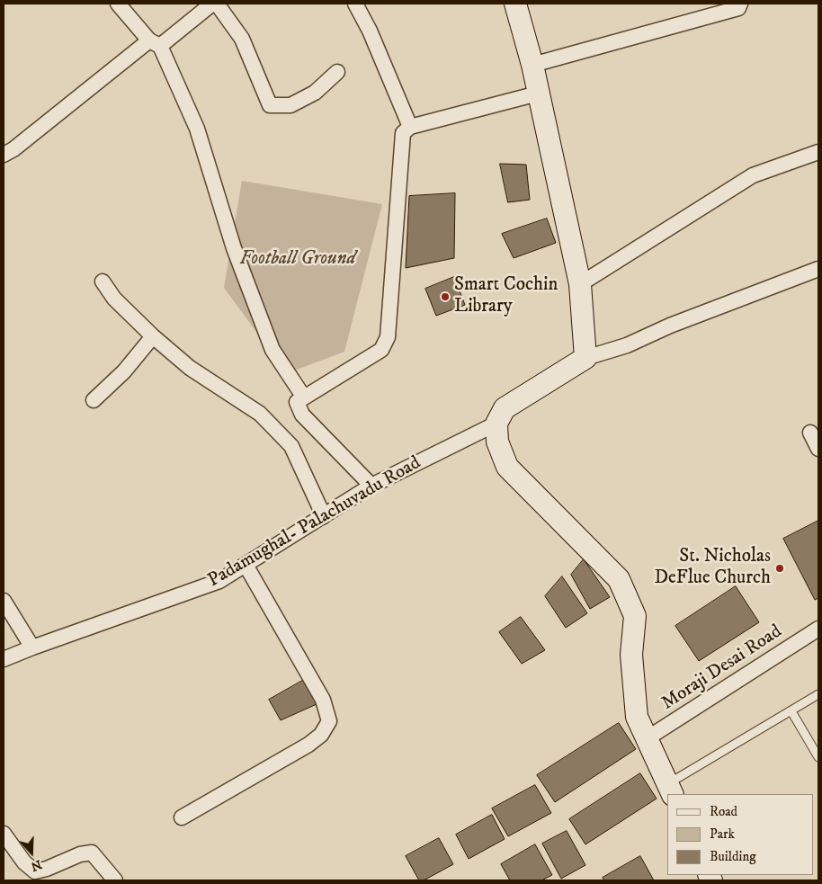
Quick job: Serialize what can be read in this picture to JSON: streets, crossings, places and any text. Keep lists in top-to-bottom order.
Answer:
{
  "streets": {
    "street": ["Padamughal- Palachuvadu Road", "Moraji Desai Road"]
  },
  "parks": ["Football Ground"],
  "places": ["Smart Cochin Library", "St. Nicholas DeFlue Church"],
  "legend": ["Road", "Park", "Building"],
  "north": "bottom"
}
